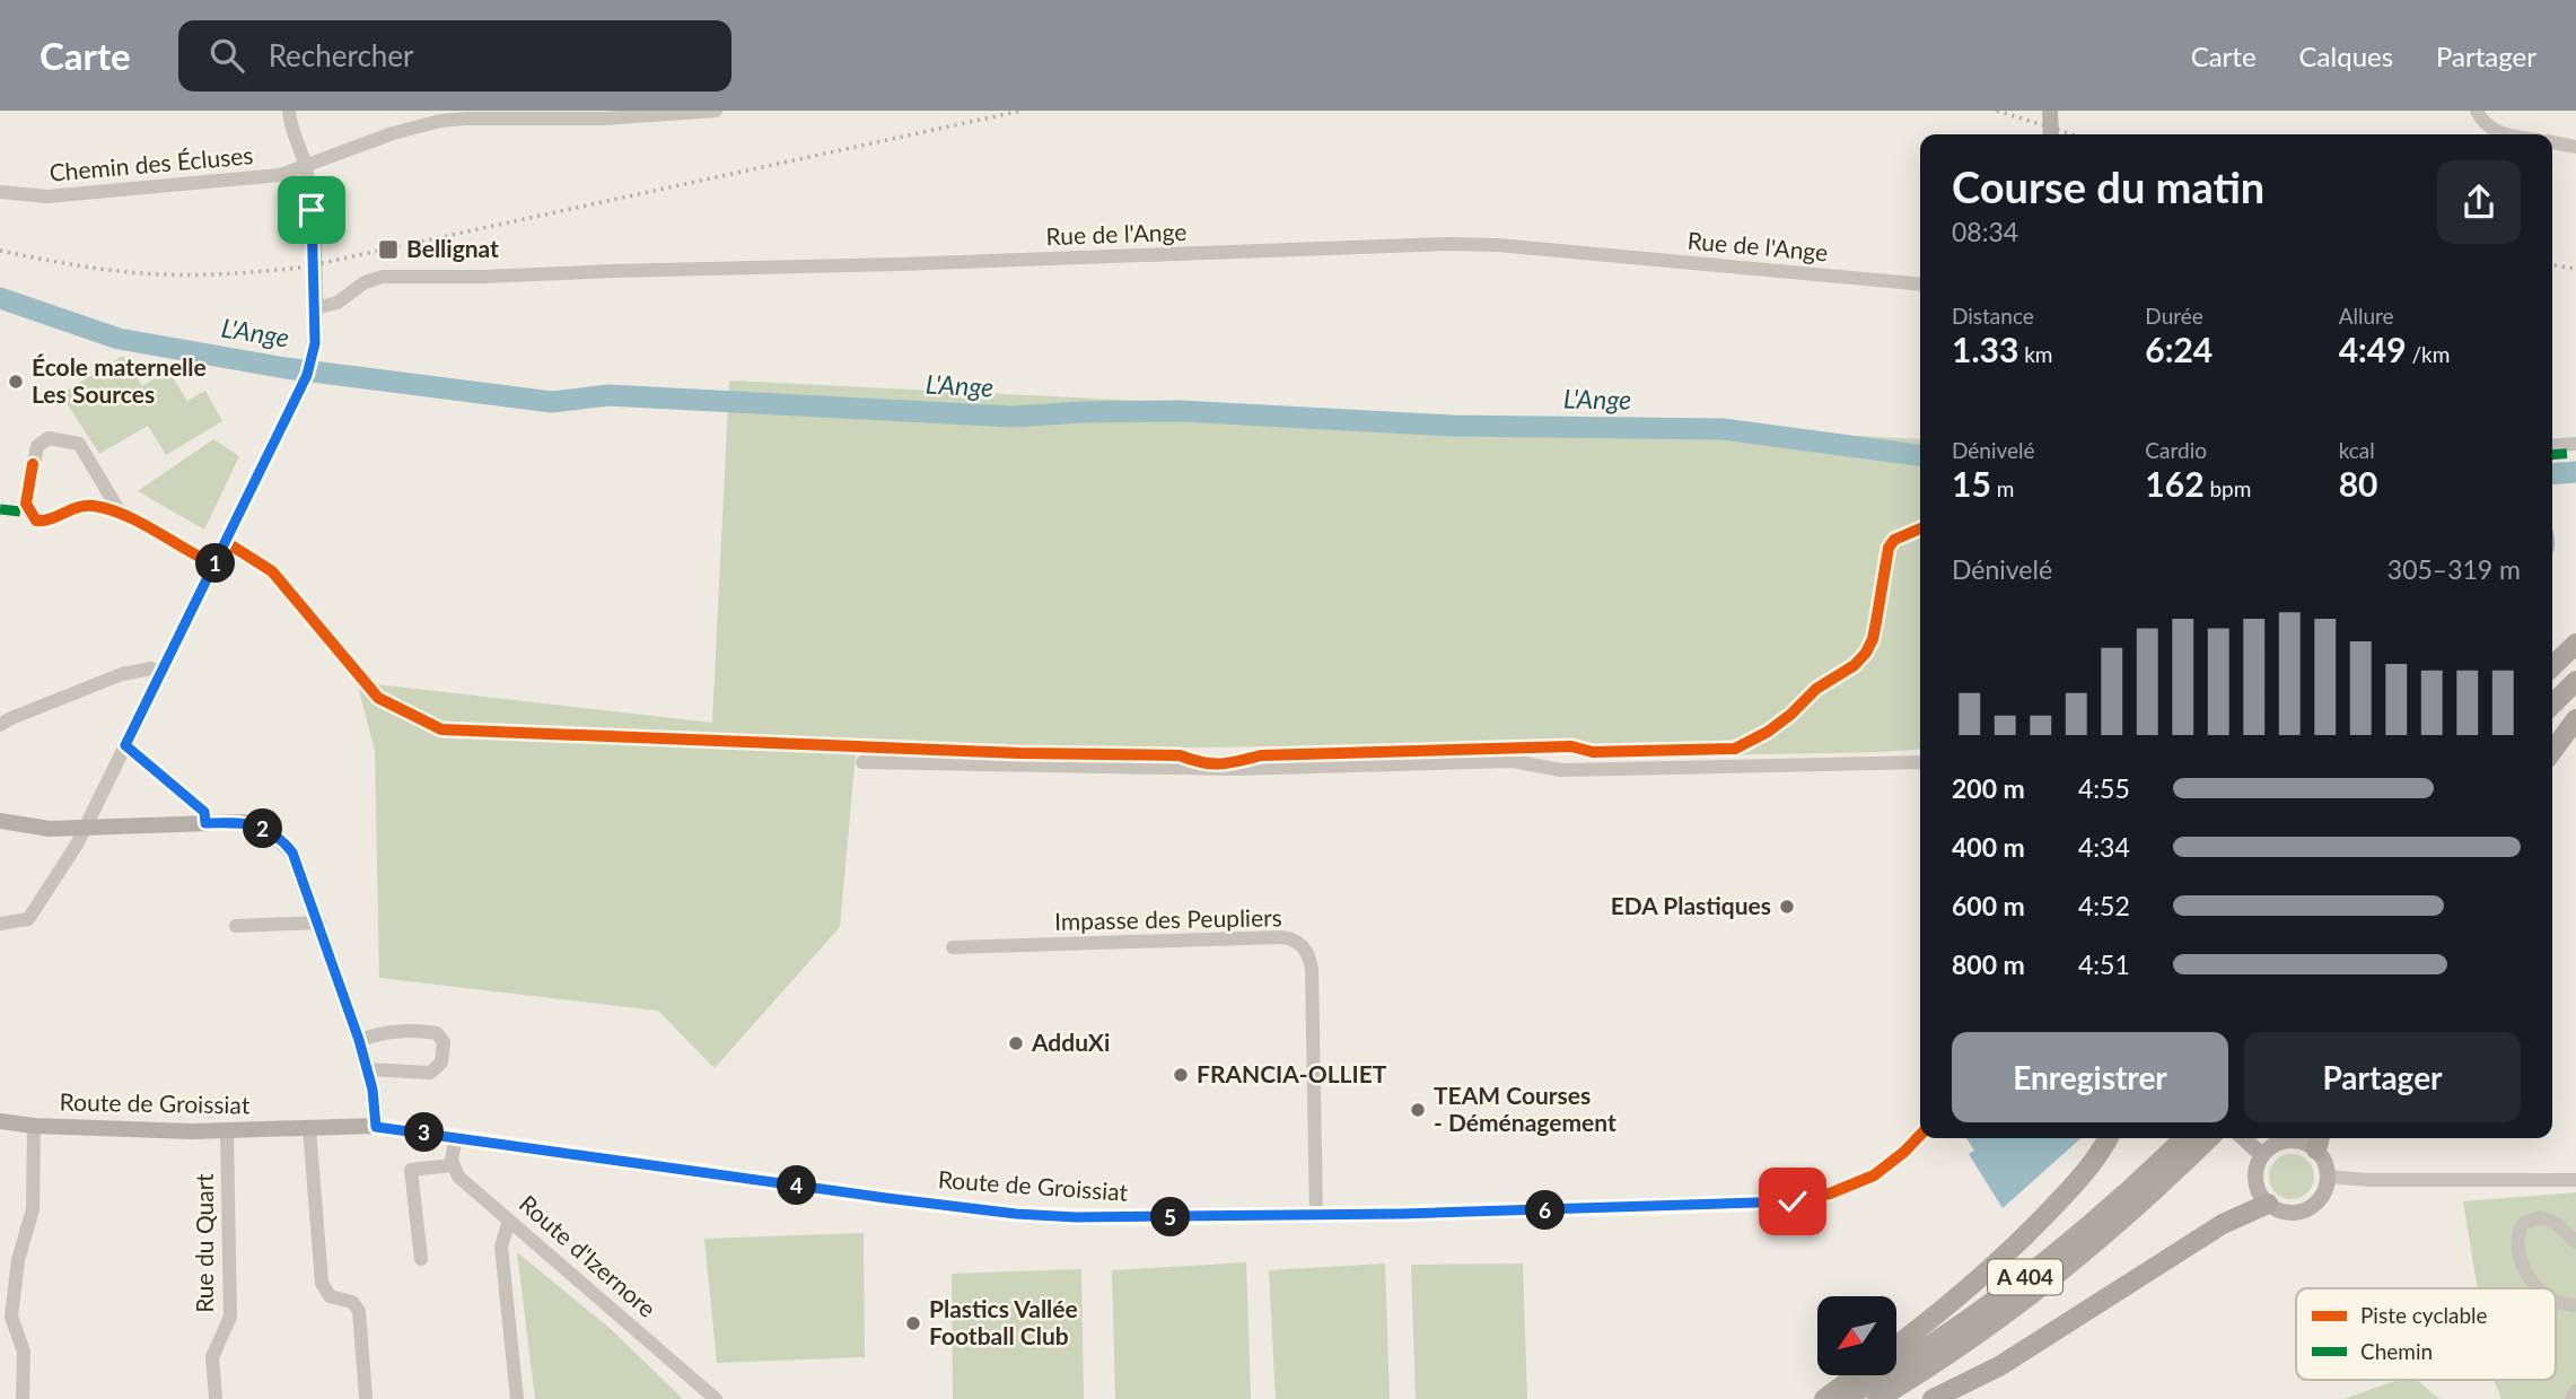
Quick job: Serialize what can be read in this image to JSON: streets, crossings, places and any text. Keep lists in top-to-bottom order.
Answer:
{
  "streets": {
    "highway": ["A 404"],
    "main road": ["Route de Groissiat"],
    "street": [
      "Chemin des Écluses",
      "Rue de l'Ange",
      "Impasse des Peupliers",
      "Rue du Quart",
      "Route d'Izernore"
    ]
  },
  "crossings": [
    ["Impasse des Peupliers", "Route de Groissiat"],
    ["Route de Groissiat", "Rue du Quart"]
  ],
  "water": ["L'Ange"],
  "places": {
    "transit": ["Bellignat"],
    "other": [
      "École maternelle Les Sources",
      "EDA Plastiques",
      "AdduXi",
      "FRANCIA-OLLIET",
      "TEAM Courses - Déménagement",
      "Plastics Vallée Football Club"
    ]
  },
  "legend": ["Piste cyclable", "Chemin"],
  "north": "bottom left",
  "page": {
    "header": "Carte",
    "search": "Rechercher",
    "nav": ["Carte", "Calques", "Partager"],
    "heading": ["Course du matin", "08:34"],
    "stats": [
      ["Distance", "1.33 km"],
      ["Durée", "6:24"],
      ["Allure", "4:49 /km"],
      ["Dénivelé", "15 m"],
      ["Cardio", "162 bpm"],
      ["kcal", "80"]
    ],
    "chart": ["Dénivelé", "305–319 m"],
    "pins": [
      "1",
      "2",
      "3",
      "4",
      "6",
      "5"
    ],
    "list": [
      {
        "name": "200 m",
        "note": "4:55"
      },
      {
        "name": "400 m",
        "note": "4:34"
      },
      {
        "name": "600 m",
        "note": "4:52"
      },
      {
        "name": "800 m",
        "note": "4:51"
      }
    ],
    "buttons": ["Enregistrer", "Partager"]
  }
}
